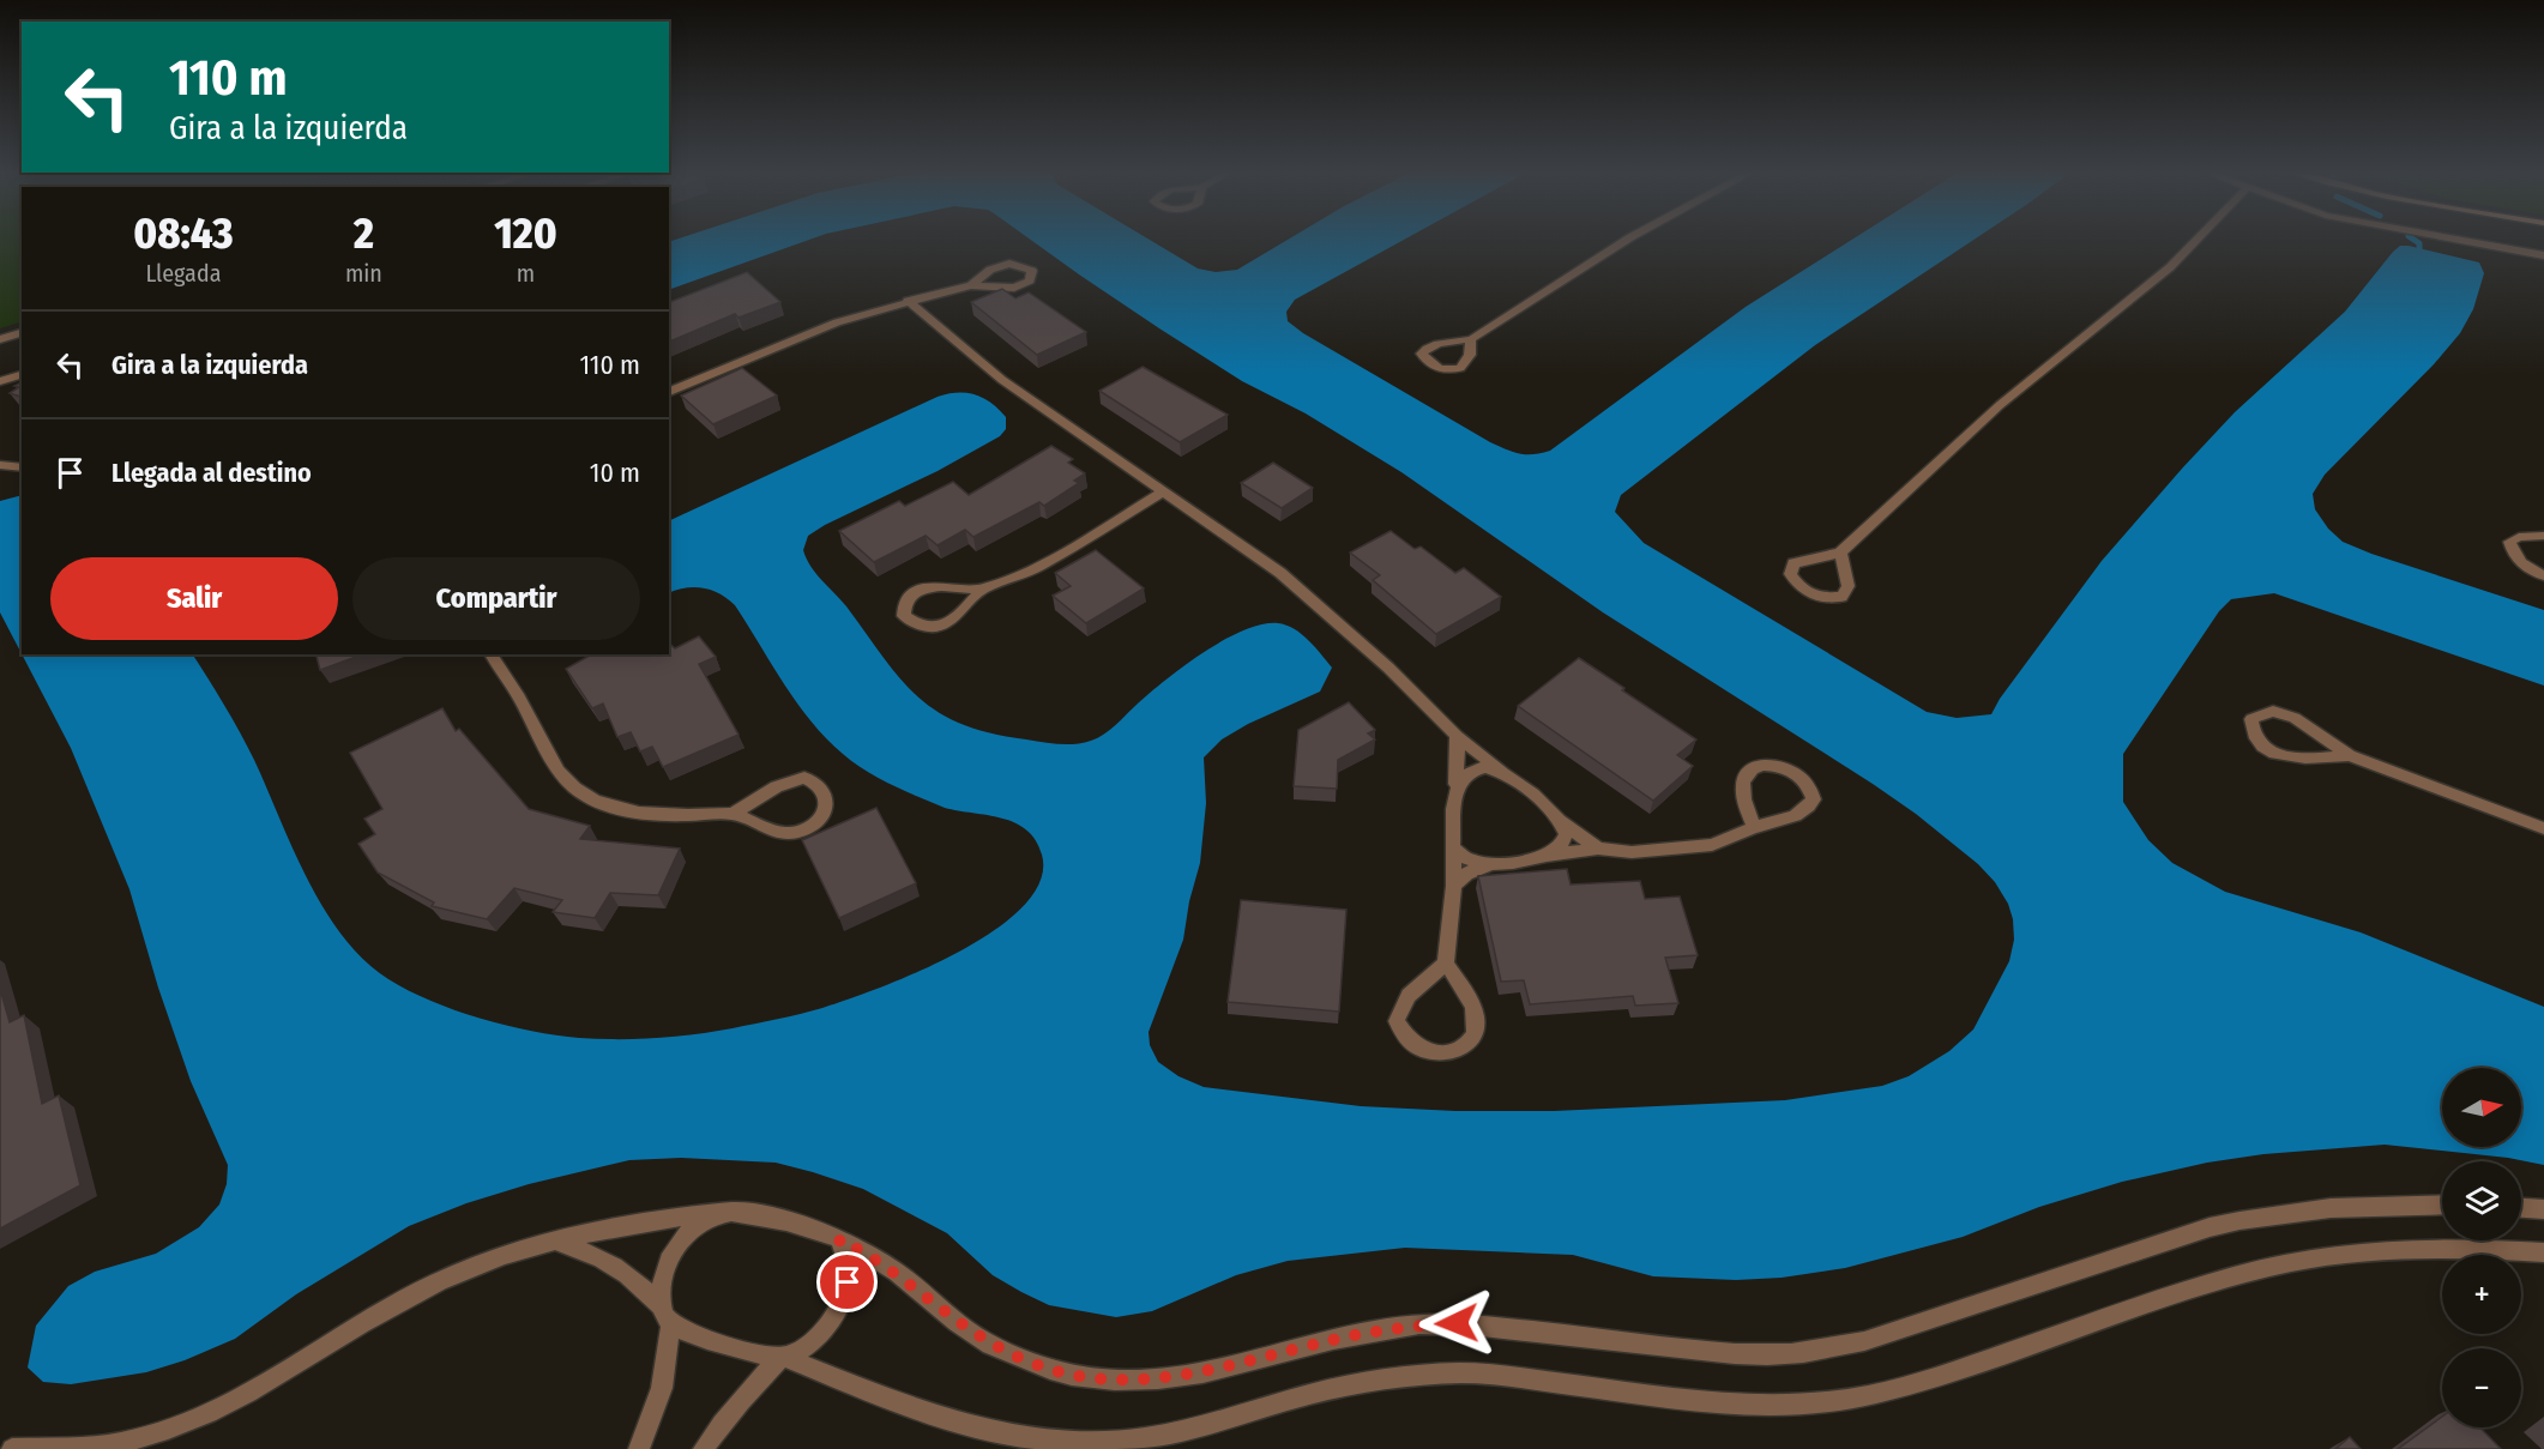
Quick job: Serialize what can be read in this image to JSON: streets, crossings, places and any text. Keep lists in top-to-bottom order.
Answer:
{
  "north": "right",
  "page": {
    "turn": ["110 m", "Gira a la izquierda"],
    "eta": [
      "08:43",
      "Llegada",
      "2",
      "min",
      "120",
      "m"
    ],
    "list": [
      {
        "name": "Gira a la izquierda",
        "value": "110 m"
      },
      {
        "name": "Llegada al destino",
        "value": "10 m"
      }
    ],
    "buttons": ["Salir", "Compartir"],
    "map_buttons": ["+", "−"]
  }
}
